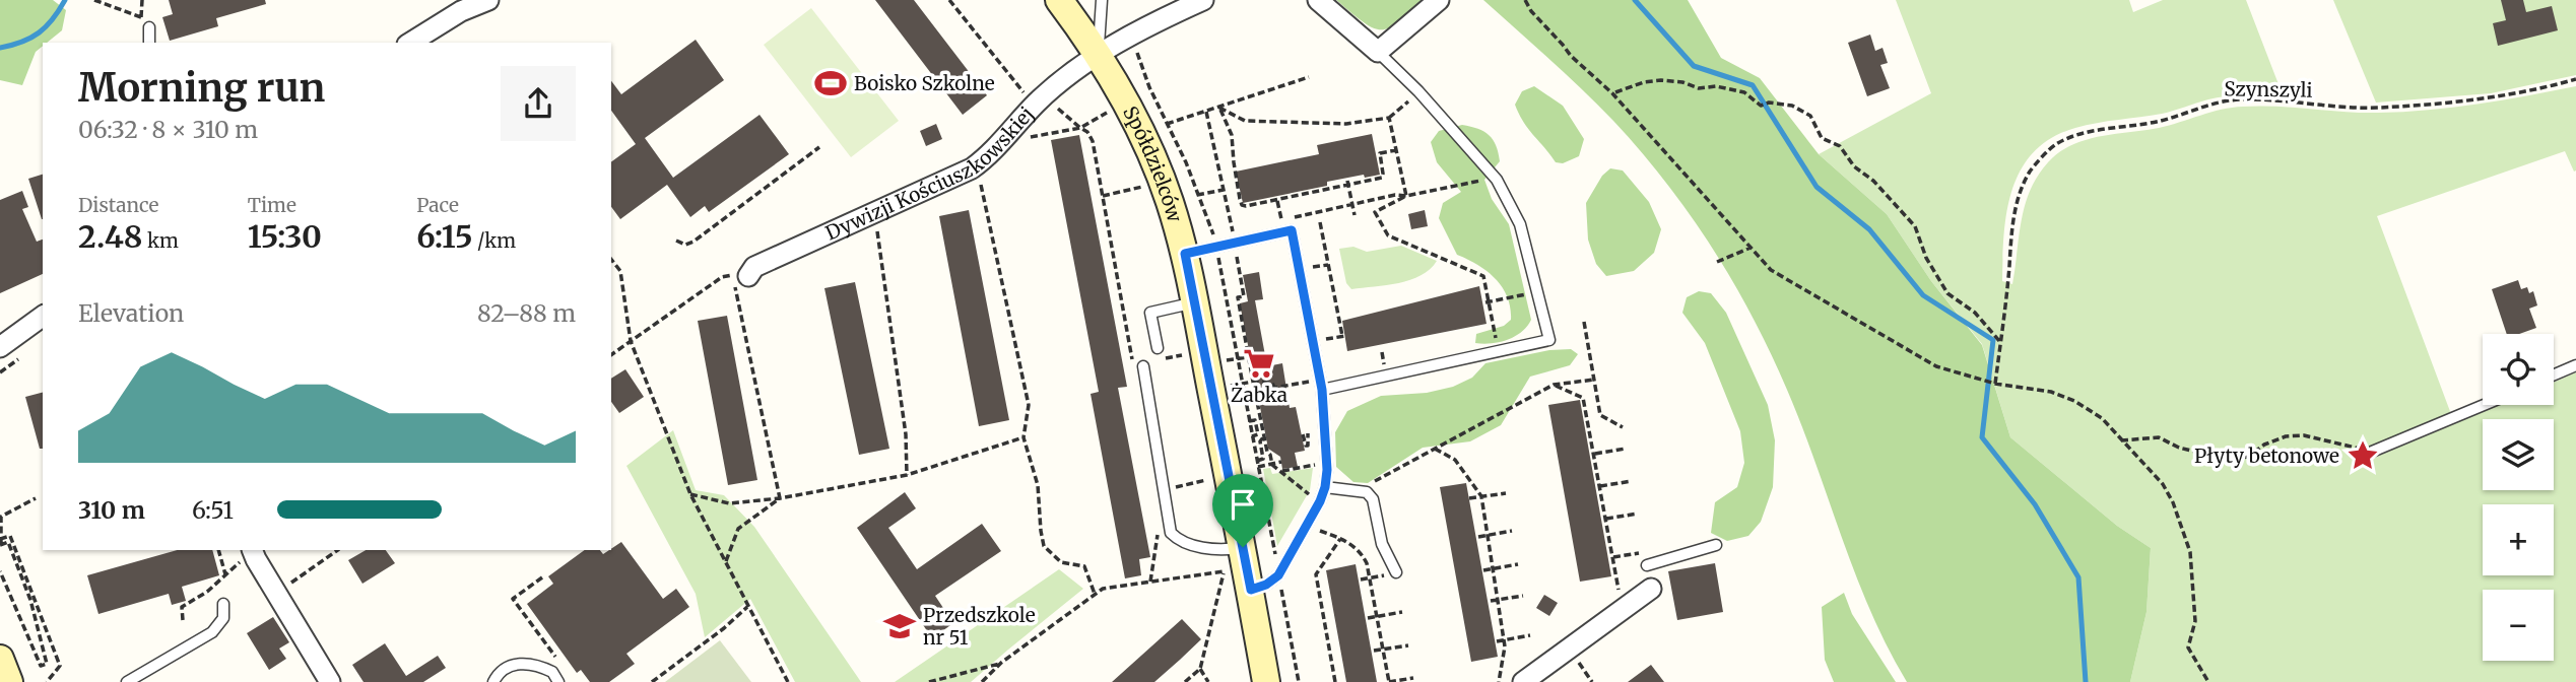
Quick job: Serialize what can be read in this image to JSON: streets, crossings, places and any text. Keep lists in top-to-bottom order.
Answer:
{
  "streets": {
    "street": ["Spółdzielców", "Dywizji Kościuszkowskiej"],
    "path": ["Szynszyli"]
  },
  "crossings": [
    ["Spółdzielców", "Dywizji Kościuszkowskiej"]
  ],
  "places": {
    "sports": ["Boisko Szkolne"],
    "supermarket": ["Żabka"],
    "place": ["Płyty betonowe"],
    "school or university": ["Przedszkole nr 51"]
  },
  "page": {
    "heading": ["Morning run", "06:32 · 8 × 310 m"],
    "stats": [
      ["Distance", "2.48 km"],
      ["Time", "15:30"],
      ["Pace", "6:15 /km"]
    ],
    "chart": ["Elevation", "82–88 m"],
    "map_buttons": ["+", "−"],
    "list": [
      {
        "name": "310 m",
        "note": "6:51"
      }
    ]
  }
}
